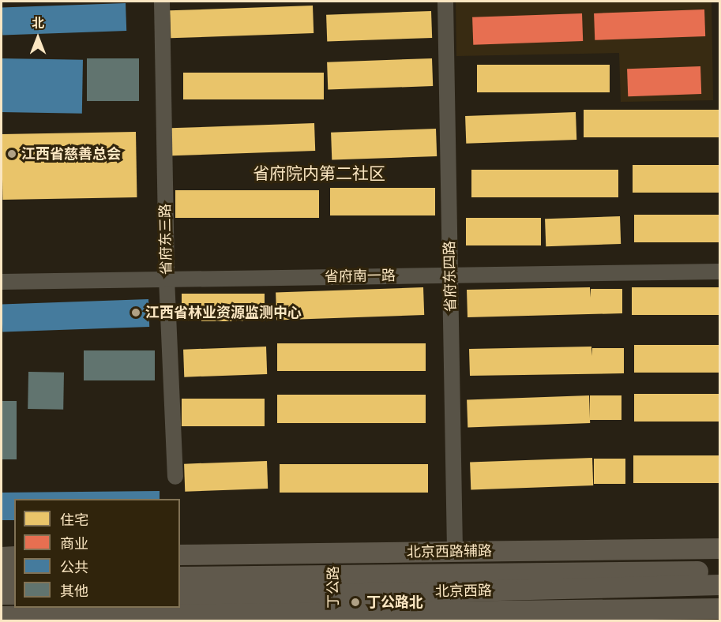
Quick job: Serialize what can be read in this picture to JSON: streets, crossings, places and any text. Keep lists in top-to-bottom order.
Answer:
{
  "streets": {
    "main road": ["北京西路辅路", "北京西路"],
    "street": [
      "省府东三路",
      "省府南一路",
      "省府东四路",
      "丁公路"
    ]
  },
  "crossings": [
    ["省府东三路", "省府南一路"],
    ["省府南一路", "省府东四路"],
    ["省府东四路", "北京西路辅路"],
    ["北京西路辅路", "丁公路"],
    ["丁公路", "北京西路"]
  ],
  "districts": ["省府院内第二社区"],
  "places": ["江西省慈善总会", "江西省林业资源监测中心", "丁公路北"],
  "legend": [
    "住宅",
    "商业",
    "公共",
    "其他"
  ],
  "north": "top"
}
